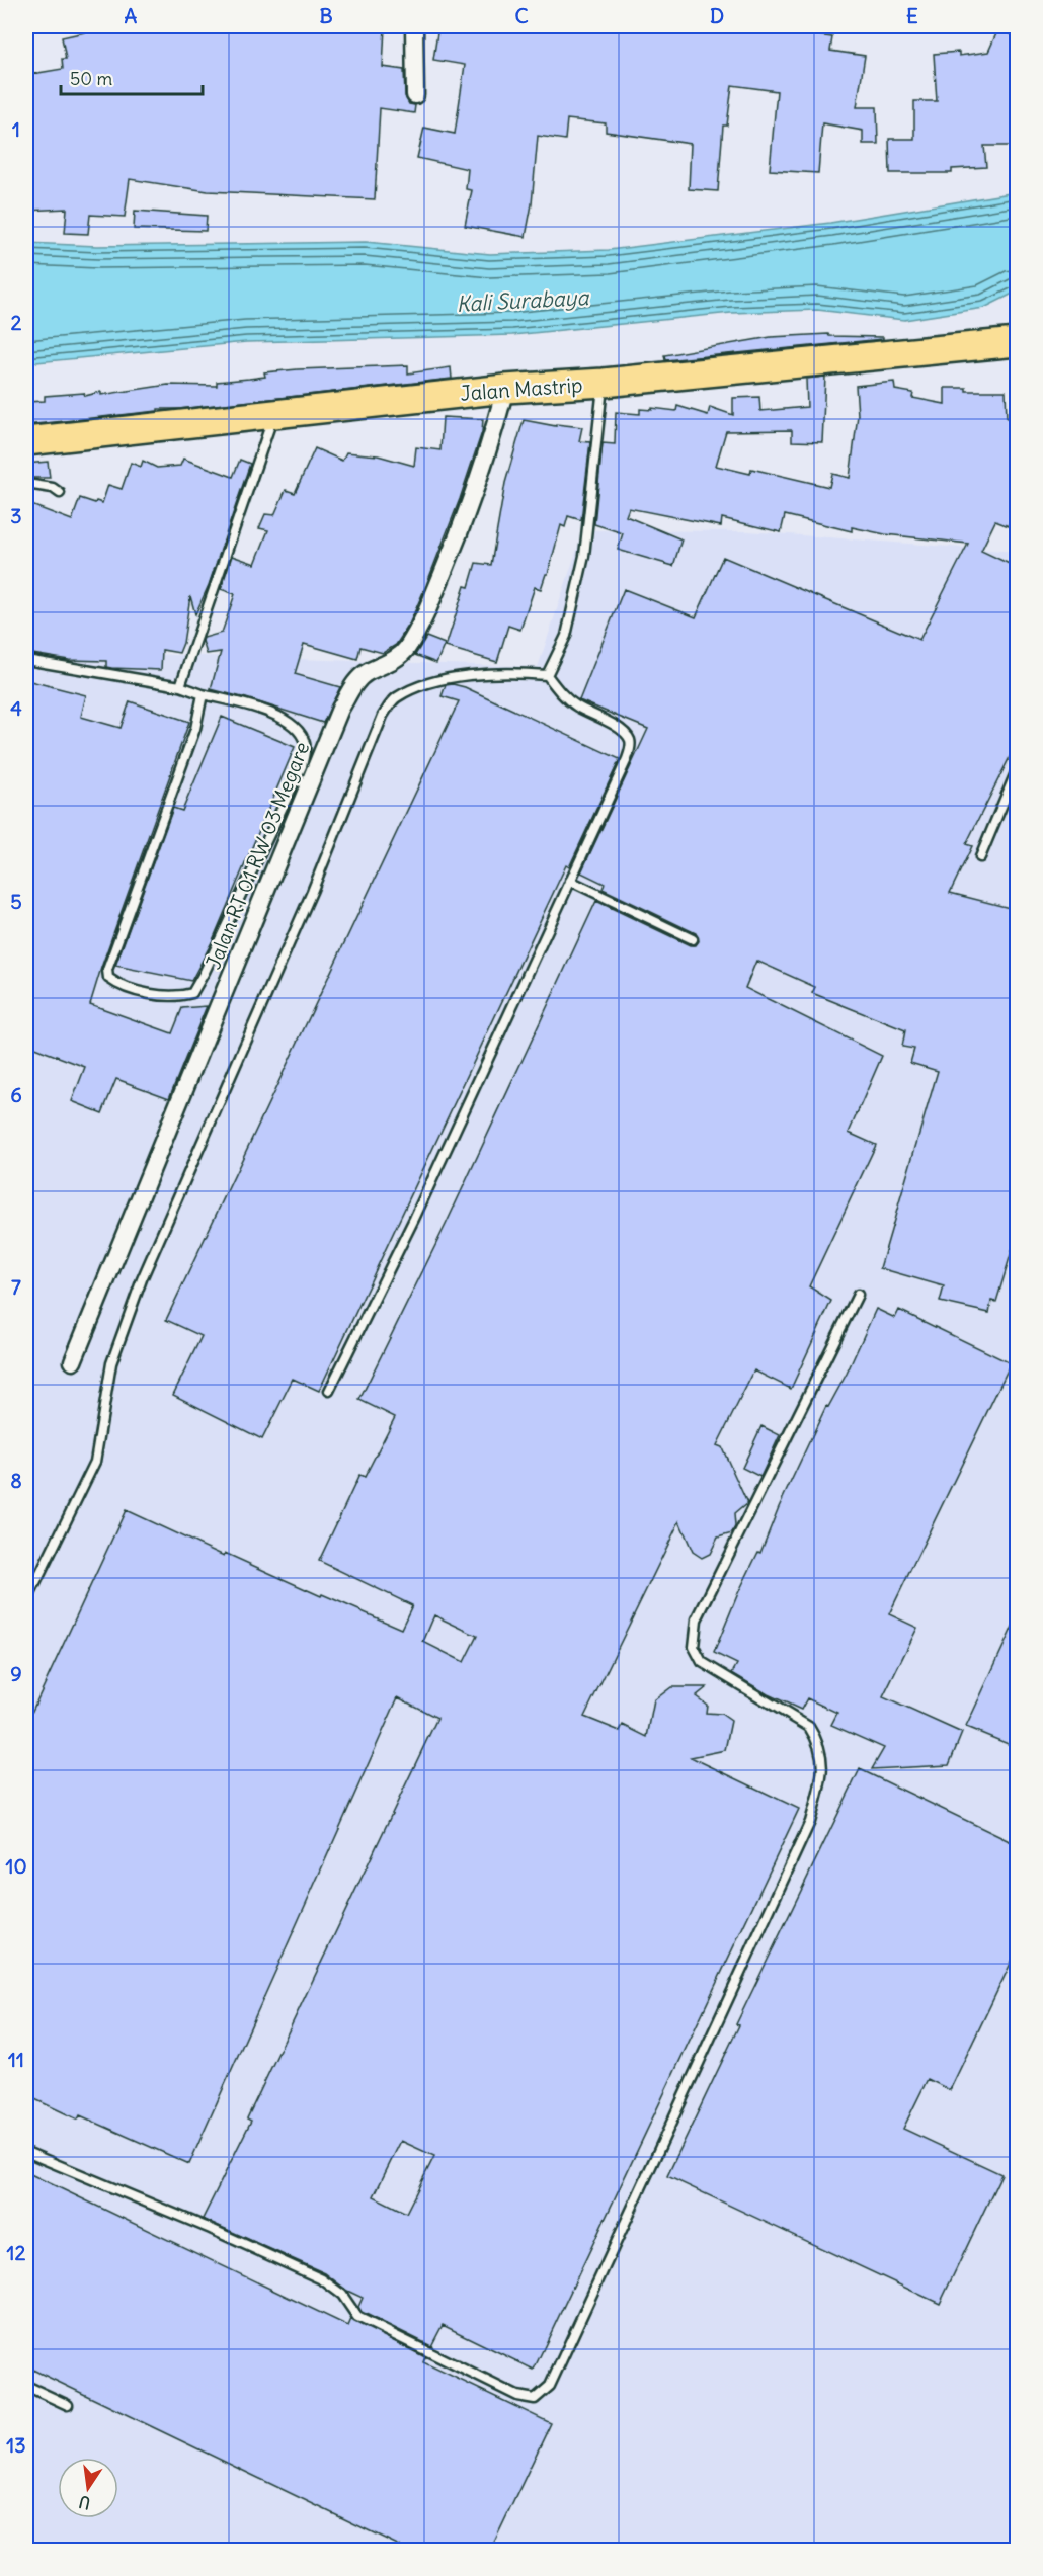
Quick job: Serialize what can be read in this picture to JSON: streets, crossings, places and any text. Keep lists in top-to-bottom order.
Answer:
{
  "streets": {
    "main road": ["Jalan Mastrip"],
    "street": ["Jalan RT 01 RW 03 Megare"]
  },
  "crossings": [
    ["Jalan Mastrip", "Jalan RT 01 RW 03 Megare"]
  ],
  "water": ["Kali Surabaya"],
  "scale_bar": "50 m",
  "north": "bottom",
  "grid": {
    "columns": [
      "A",
      "B",
      "C",
      "D",
      "E"
    ],
    "rows": [
      "1",
      "2",
      "3",
      "4",
      "5",
      "6",
      "7",
      "8",
      "9",
      "10",
      "11",
      "12",
      "13"
    ]
  }
}
